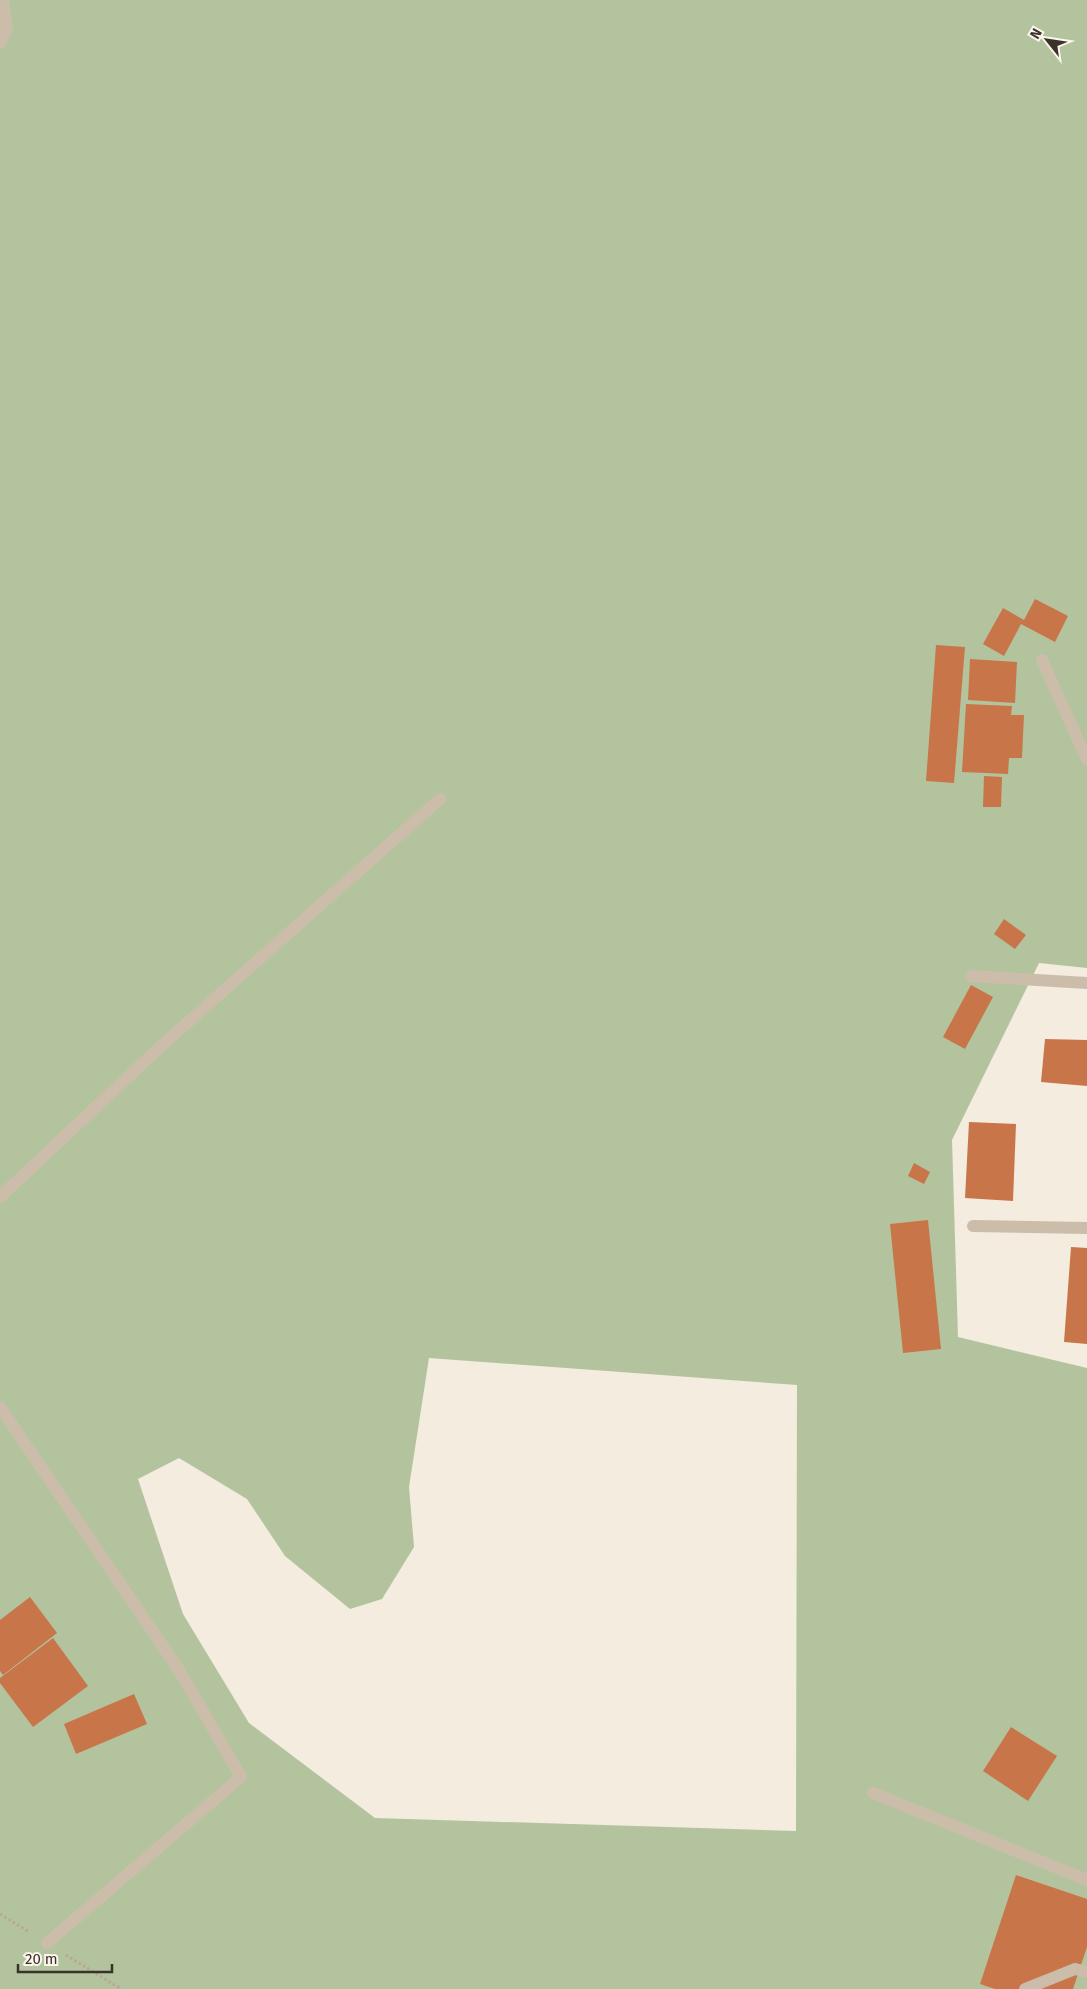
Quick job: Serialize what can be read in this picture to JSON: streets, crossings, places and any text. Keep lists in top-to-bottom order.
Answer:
{
  "scale_bar": "20 m",
  "north": "top left"
}
